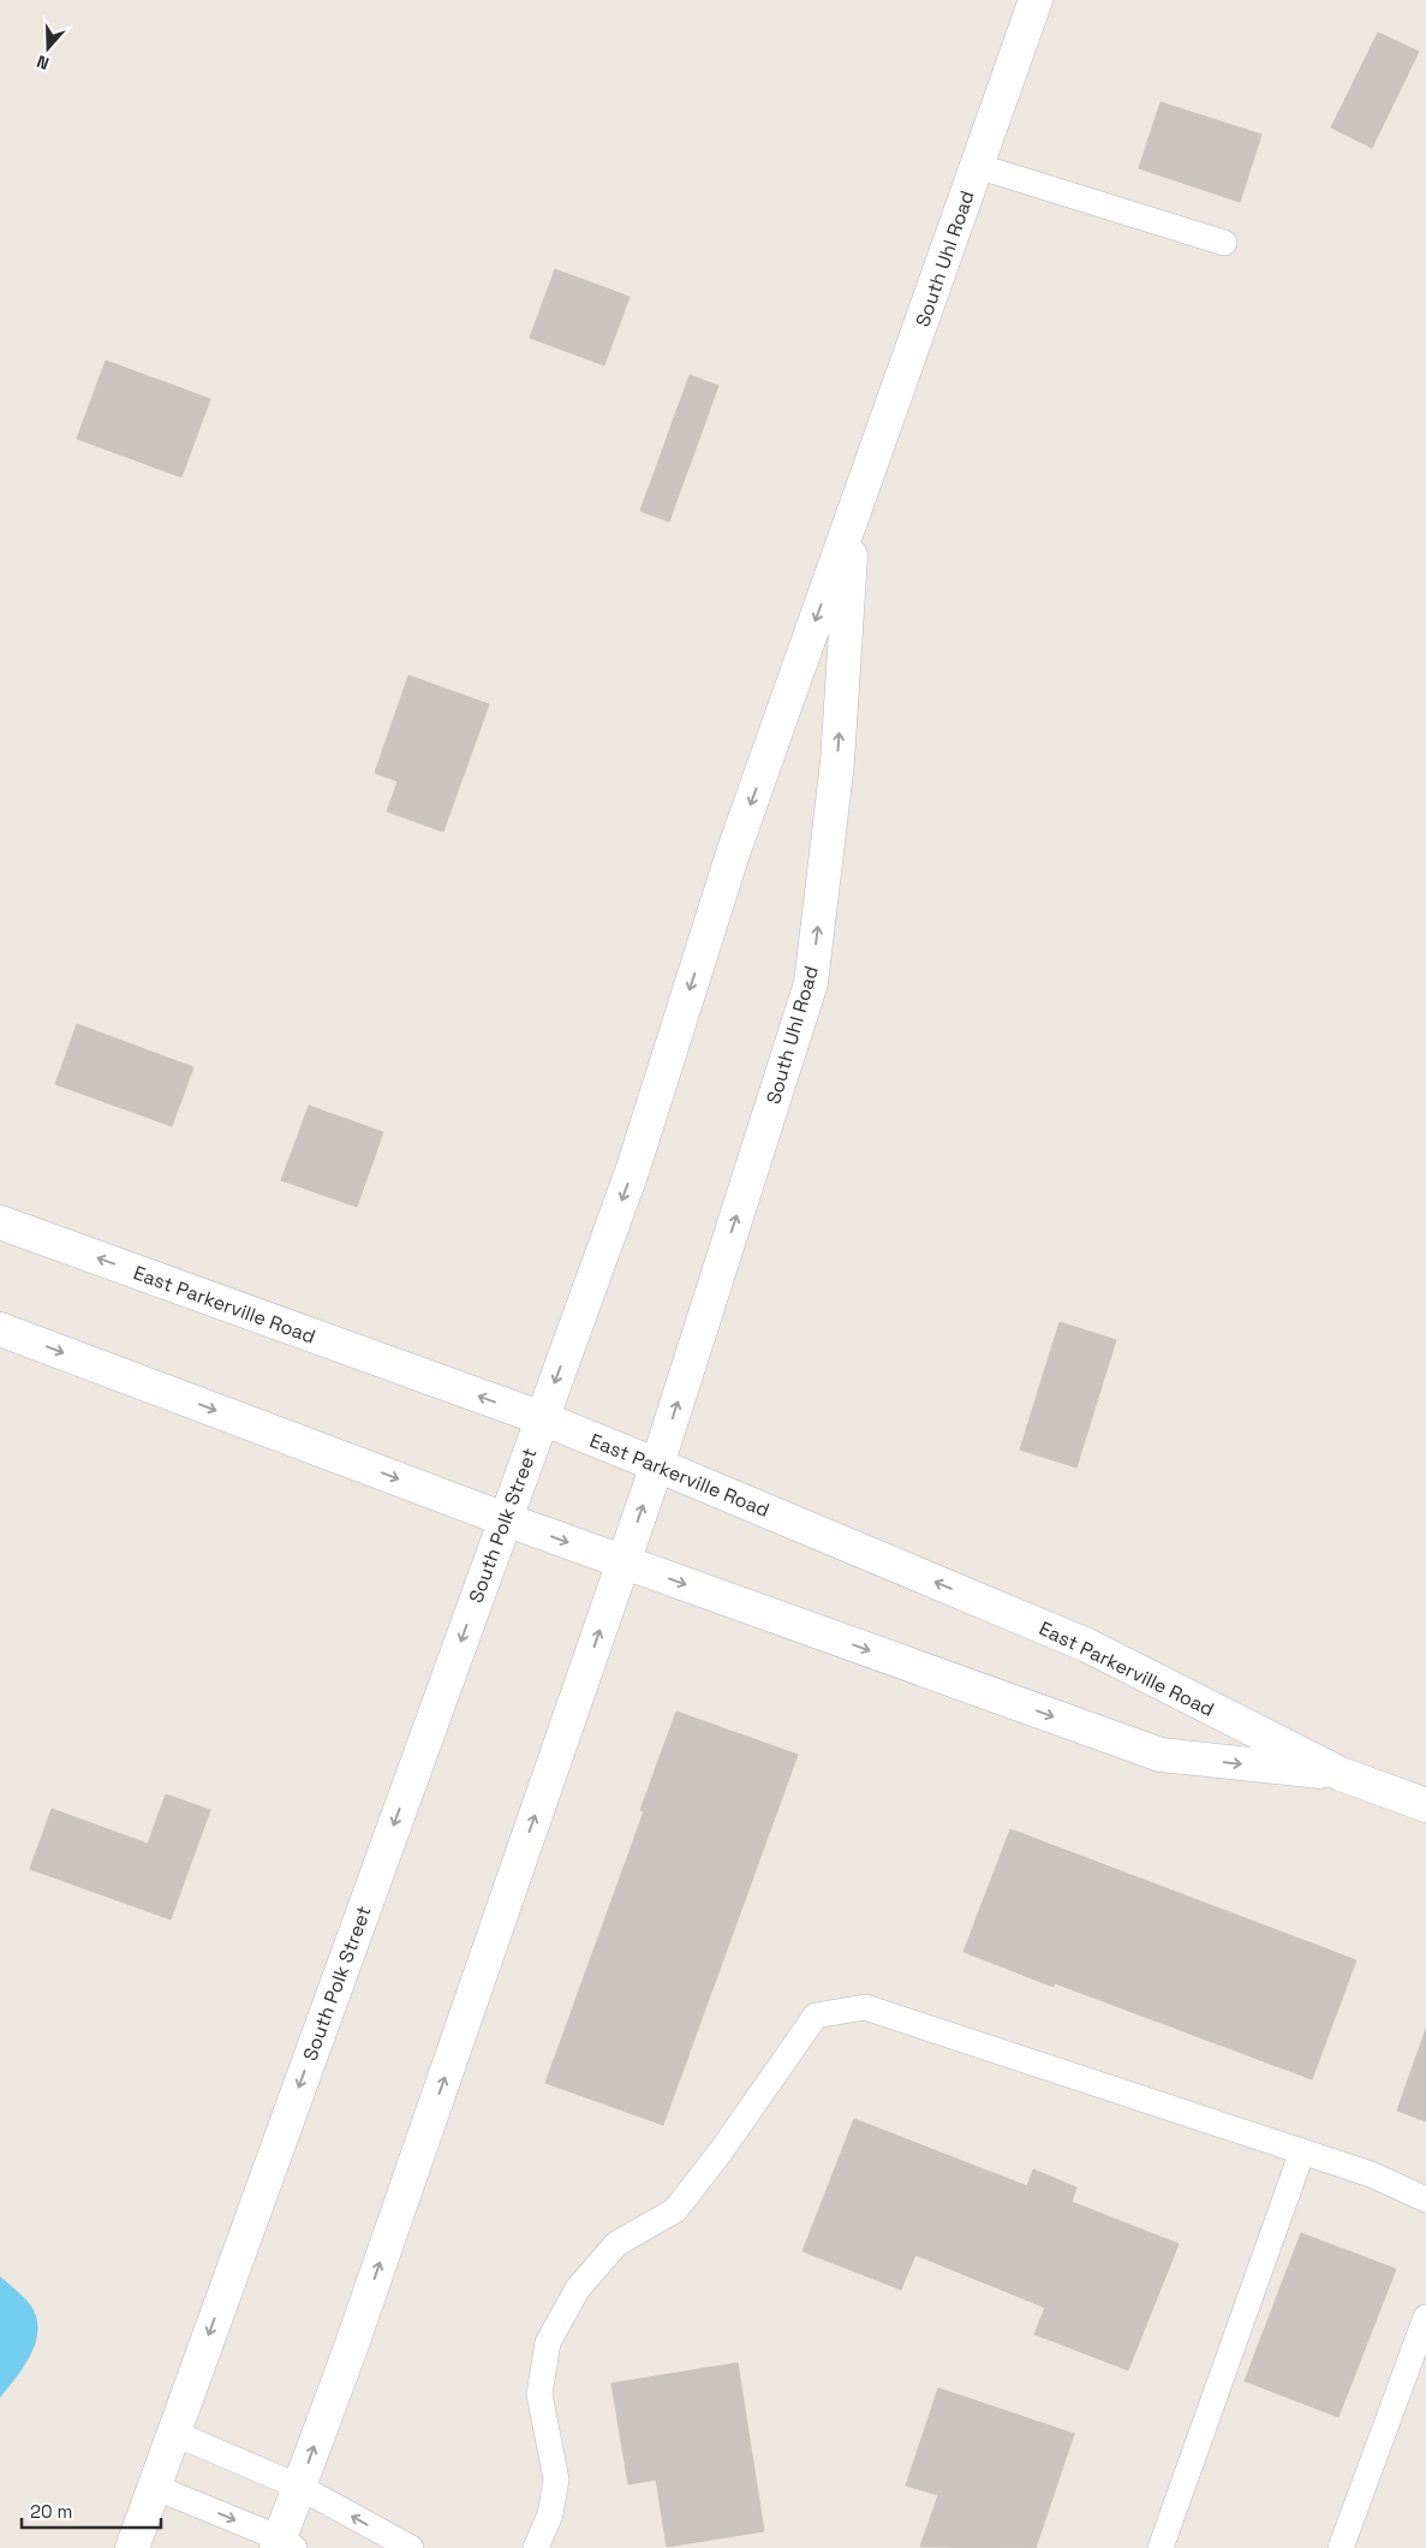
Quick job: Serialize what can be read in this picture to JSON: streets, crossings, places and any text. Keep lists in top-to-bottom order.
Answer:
{
  "streets": {
    "main road": ["South Uhl Road", "East Parkerville Road", "South Polk Street"]
  },
  "crossings": [
    ["South Uhl Road", "East Parkerville Road"],
    ["South Uhl Road", "South Polk Street"],
    ["East Parkerville Road", "South Polk Street"]
  ],
  "scale_bar": "20 m",
  "north": "bottom"
}
